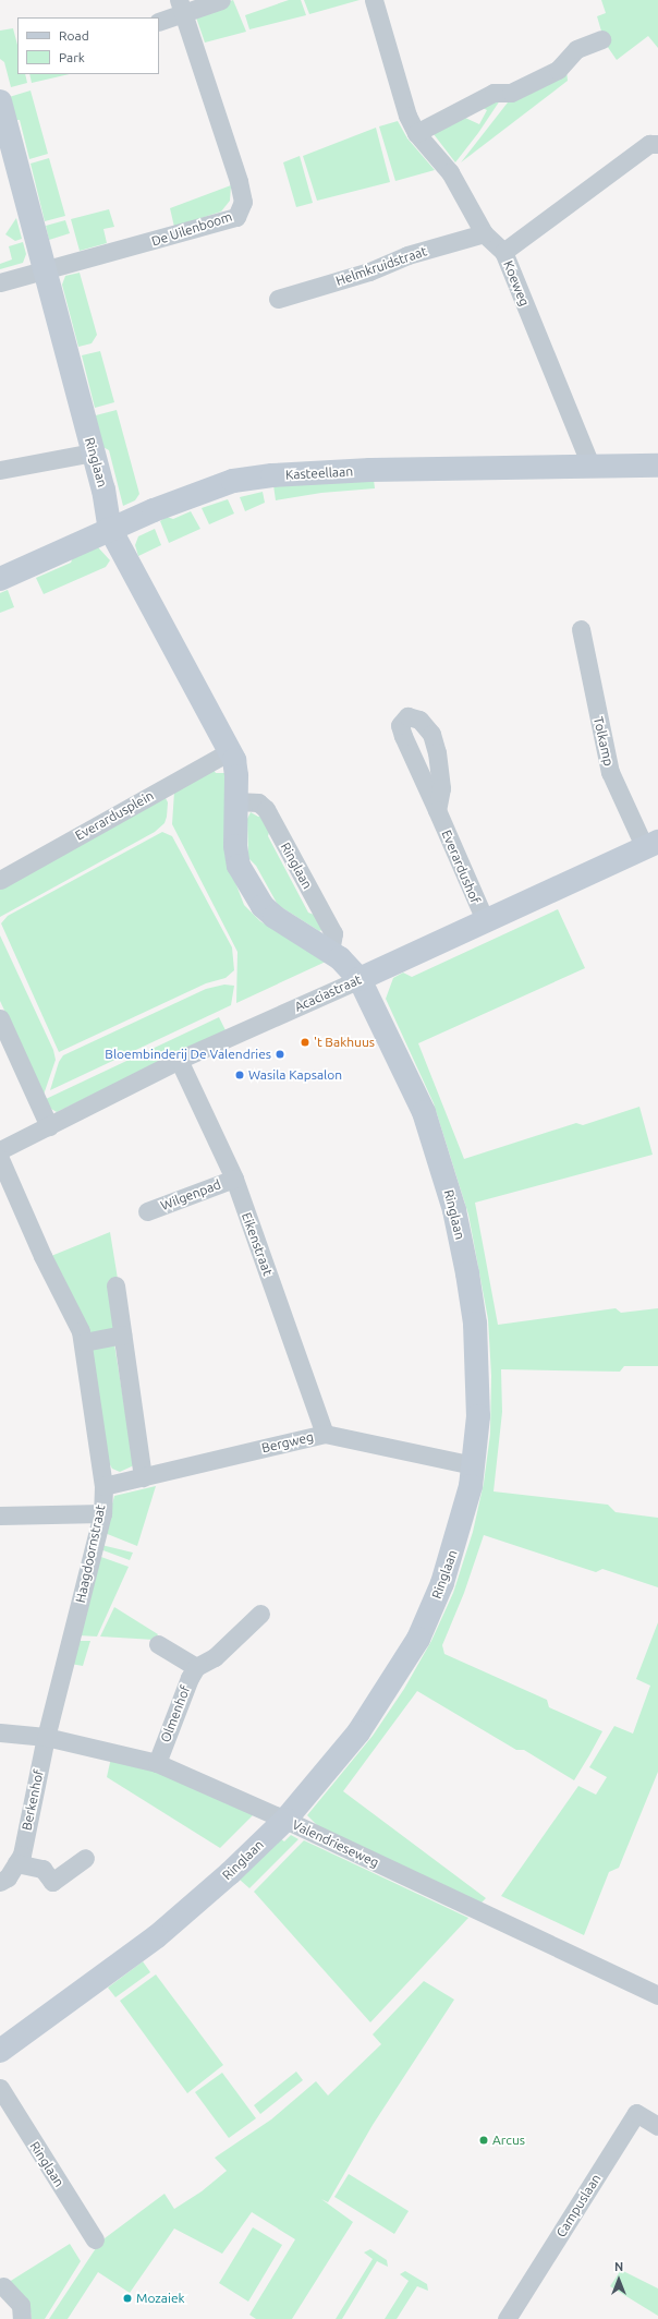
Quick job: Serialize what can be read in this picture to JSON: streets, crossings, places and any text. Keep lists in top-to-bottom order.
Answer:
{
  "streets": {
    "street": [
      "De Uilenboom",
      "Helmkruidstraat",
      "Koeweg",
      "Ringlaan",
      "Kasteellaan",
      "Tolkamp",
      "Everardusplein",
      "Everardushof",
      "Acaciastraat",
      "Wilgenpad",
      "Eikenstraat",
      "Bergweg",
      "Haagdoornstraat",
      "Olmenhof",
      "Berkenhof",
      "Valendrieseweg",
      "Campuslaan"
    ]
  },
  "crossings": [
    ["De Uilenboom", "Ringlaan"],
    ["Koeweg", "Kasteellaan"],
    ["Ringlaan", "Kasteellaan"],
    ["Ringlaan", "Everardusplein"],
    ["Ringlaan", "Acaciastraat"],
    ["Ringlaan", "Bergweg"],
    ["Ringlaan", "Valendrieseweg"],
    ["Tolkamp", "Acaciastraat"],
    ["Everardushof", "Acaciastraat"],
    ["Acaciastraat", "Eikenstraat"],
    ["Wilgenpad", "Eikenstraat"],
    ["Eikenstraat", "Bergweg"],
    ["Bergweg", "Haagdoornstraat"],
    ["Haagdoornstraat", "Berkenhof"],
    ["Haagdoornstraat", "Valendrieseweg"],
    ["Olmenhof", "Valendrieseweg"],
    ["Berkenhof", "Valendrieseweg"]
  ],
  "places": [
    "'t Bakhuus",
    "Bloembinderij De Valendries",
    "Wasila Kapsalon",
    "Arcus",
    "Mozaiek"
  ],
  "legend": ["Road", "Park"],
  "north": "top"
}
